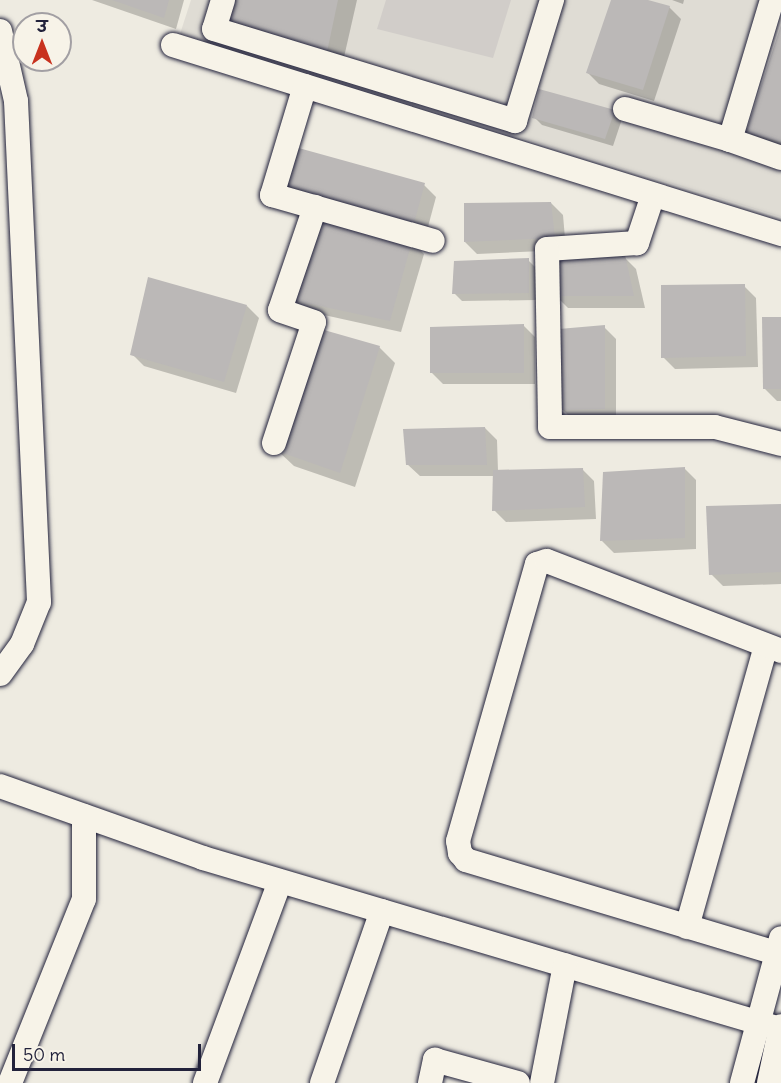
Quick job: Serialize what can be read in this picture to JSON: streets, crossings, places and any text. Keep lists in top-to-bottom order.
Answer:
{
  "scale_bar": "50 m",
  "north": "top"
}
